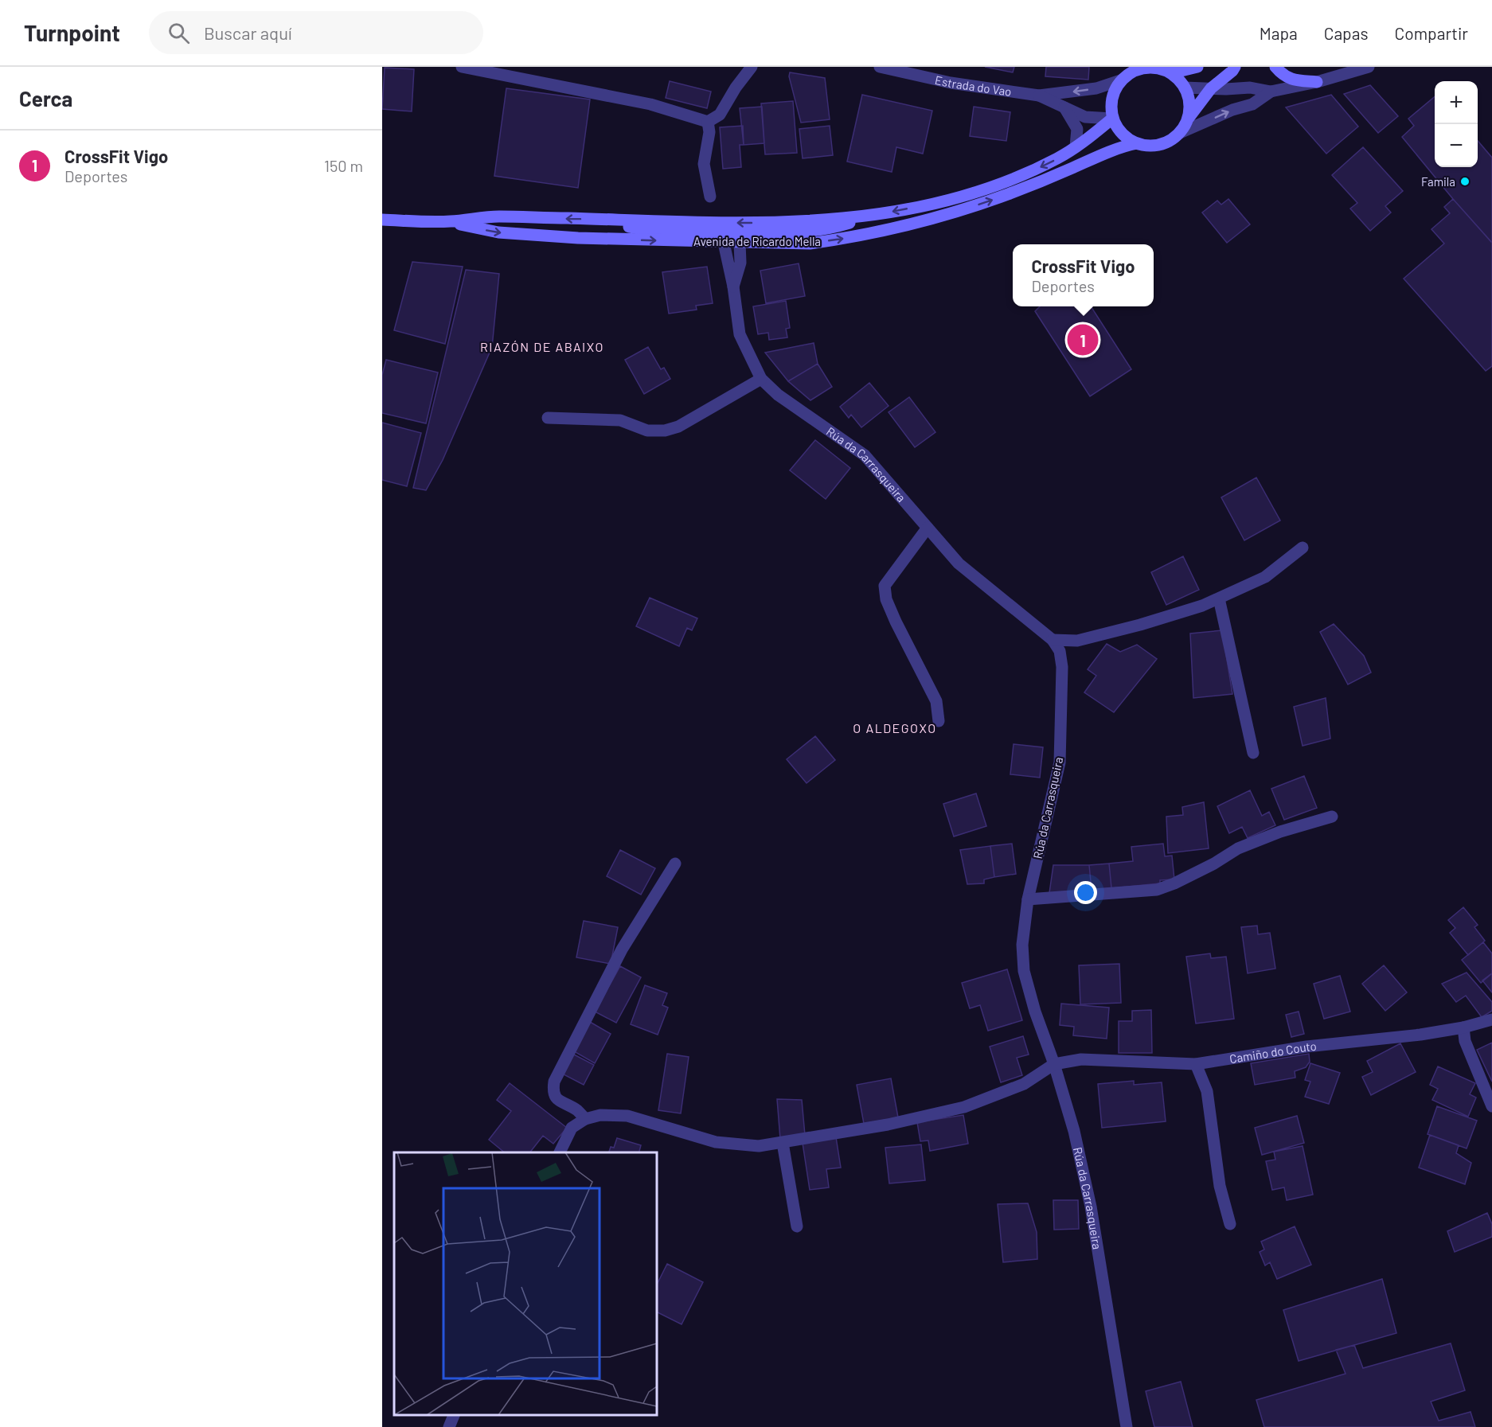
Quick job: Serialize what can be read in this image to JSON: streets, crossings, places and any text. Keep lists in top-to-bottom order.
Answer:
{
  "streets": {
    "main road": ["Avenida de Ricardo Mella"],
    "street": ["Estrada do Vao", "Rúa da Carrasqueira", "Camiño do Couto"]
  },
  "crossings": [
    ["Estrada do Vao", "Avenida de Ricardo Mella"],
    ["Avenida de Ricardo Mella", "Rúa da Carrasqueira"],
    ["Rúa da Carrasqueira", "Camiño do Couto"]
  ],
  "districts": ["RIAZÓN DE ABAIXO", "O ALDEGOXO"],
  "places": ["Famila"],
  "page": {
    "header": "Turnpoint",
    "search": "Buscar aquí",
    "nav": ["Mapa", "Capas", "Compartir"],
    "heading": "Cerca",
    "map_buttons": ["+", "−"],
    "list": [
      {
        "mark": "1",
        "name": "CrossFit Vigo",
        "note": "Deportes",
        "value": "150 m"
      }
    ],
    "popup": ["CrossFit Vigo", "Deportes"],
    "pins": "1"
  }
}
